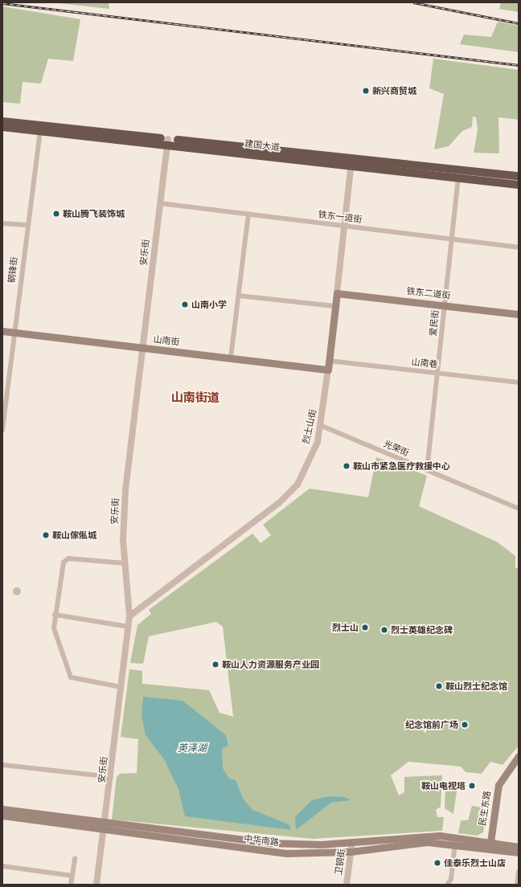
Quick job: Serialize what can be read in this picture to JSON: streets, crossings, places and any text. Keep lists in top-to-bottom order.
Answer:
{
  "streets": {
    "highway": ["建国大道"],
    "main road": [
      "铁东二道街",
      "山南街",
      "烈士山街",
      "民生东路",
      "中华南路"
    ],
    "street": [
      "铁东一道街",
      "安乐街",
      "钢锋街",
      "爱民街",
      "山南巷",
      "光荣街",
      "卫钢街"
    ]
  },
  "crossings": [
    ["建国大道", "安乐街"],
    ["建国大道", "钢锋街"],
    ["建国大道", "爱民街"],
    ["建国大道", "烈士山街"],
    ["铁东一道街", "安乐街"],
    ["铁东一道街", "爱民街"],
    ["铁东一道街", "烈士山街"],
    ["安乐街", "山南街"],
    ["安乐街", "烈士山街"],
    ["安乐街", "中华南路"],
    ["钢锋街", "山南街"],
    ["铁东二道街", "爱民街"],
    ["铁东二道街", "烈士山街"],
    ["爱民街", "山南巷"],
    ["爱民街", "光荣街"],
    ["山南街", "烈士山街"],
    ["山南巷", "烈士山街"],
    ["烈士山街", "光荣街"],
    ["民生东路", "中华南路"],
    ["中华南路", "卫钢街"]
  ],
  "districts": ["山南街道"],
  "water": ["英泽湖"],
  "places": [
    "新兴商贸城",
    "鞍山腾飞装饰城",
    "山南小学",
    "鞍山市紧急医疗救援中心",
    "鞍山傢俬城",
    "烈士山",
    "烈士英雄纪念碑",
    "鞍山人力资源服务产业园",
    "鞍山烈士纪念馆",
    "纪念馆前广场",
    "鞍山电视塔",
    "佳泰乐烈士山店"
  ]
}
